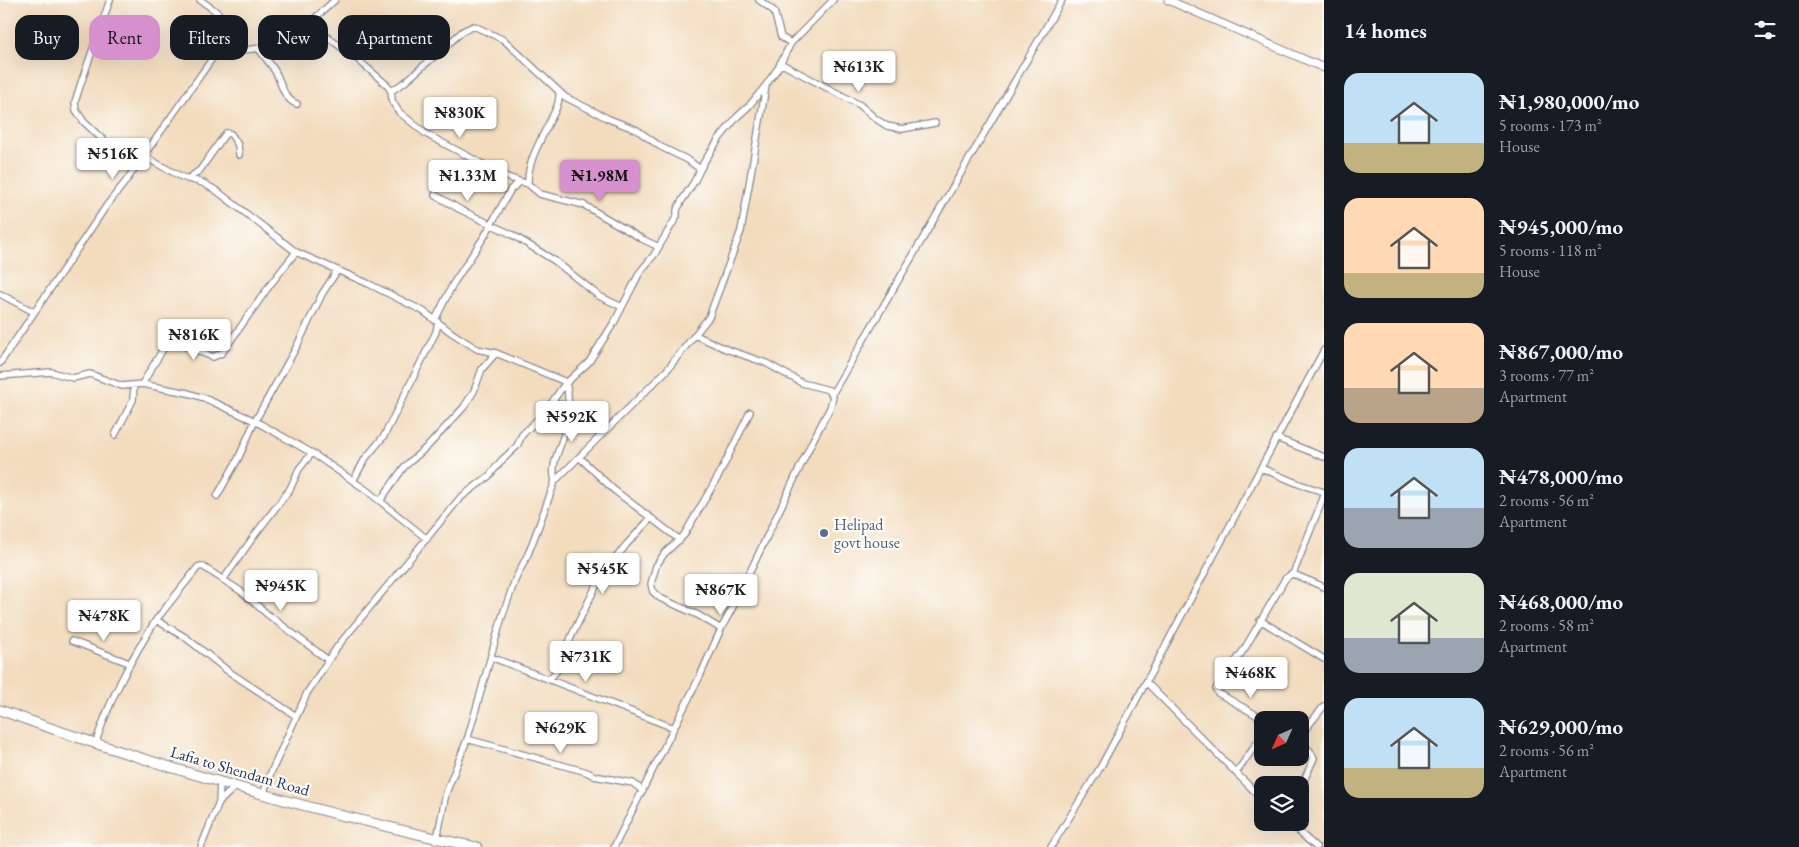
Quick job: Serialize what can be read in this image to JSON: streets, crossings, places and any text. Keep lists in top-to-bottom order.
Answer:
{
  "streets": {
    "main road": ["Lafia to Shendam Road"]
  },
  "places": ["Helipad govt house"],
  "north": "bottom left",
  "page": {
    "heading": "14 homes",
    "chip": [
      "Buy",
      "Rent",
      "Filters",
      "New",
      "Apartment"
    ],
    "price": [
      "₦613K",
      "₦830K",
      "₦516K",
      "₦1.33M",
      "₦1.98M",
      "₦816K",
      "₦592K",
      "₦545K",
      "₦945K",
      "₦867K",
      "₦478K",
      "₦731K",
      "₦468K",
      "₦629K"
    ],
    "list": [
      {
        "name": "₦1,980,000/mo",
        "note": "5 rooms · 173 m² · House"
      },
      {
        "name": "₦945,000/mo",
        "note": "5 rooms · 118 m² · House"
      },
      {
        "name": "₦867,000/mo",
        "note": "3 rooms · 77 m² · Apartment"
      },
      {
        "name": "₦478,000/mo",
        "note": "2 rooms · 56 m² · Apartment"
      },
      {
        "name": "₦468,000/mo",
        "note": "2 rooms · 58 m² · Apartment"
      },
      {
        "name": "₦629,000/mo",
        "note": "2 rooms · 56 m² · Apartment"
      }
    ]
  }
}
